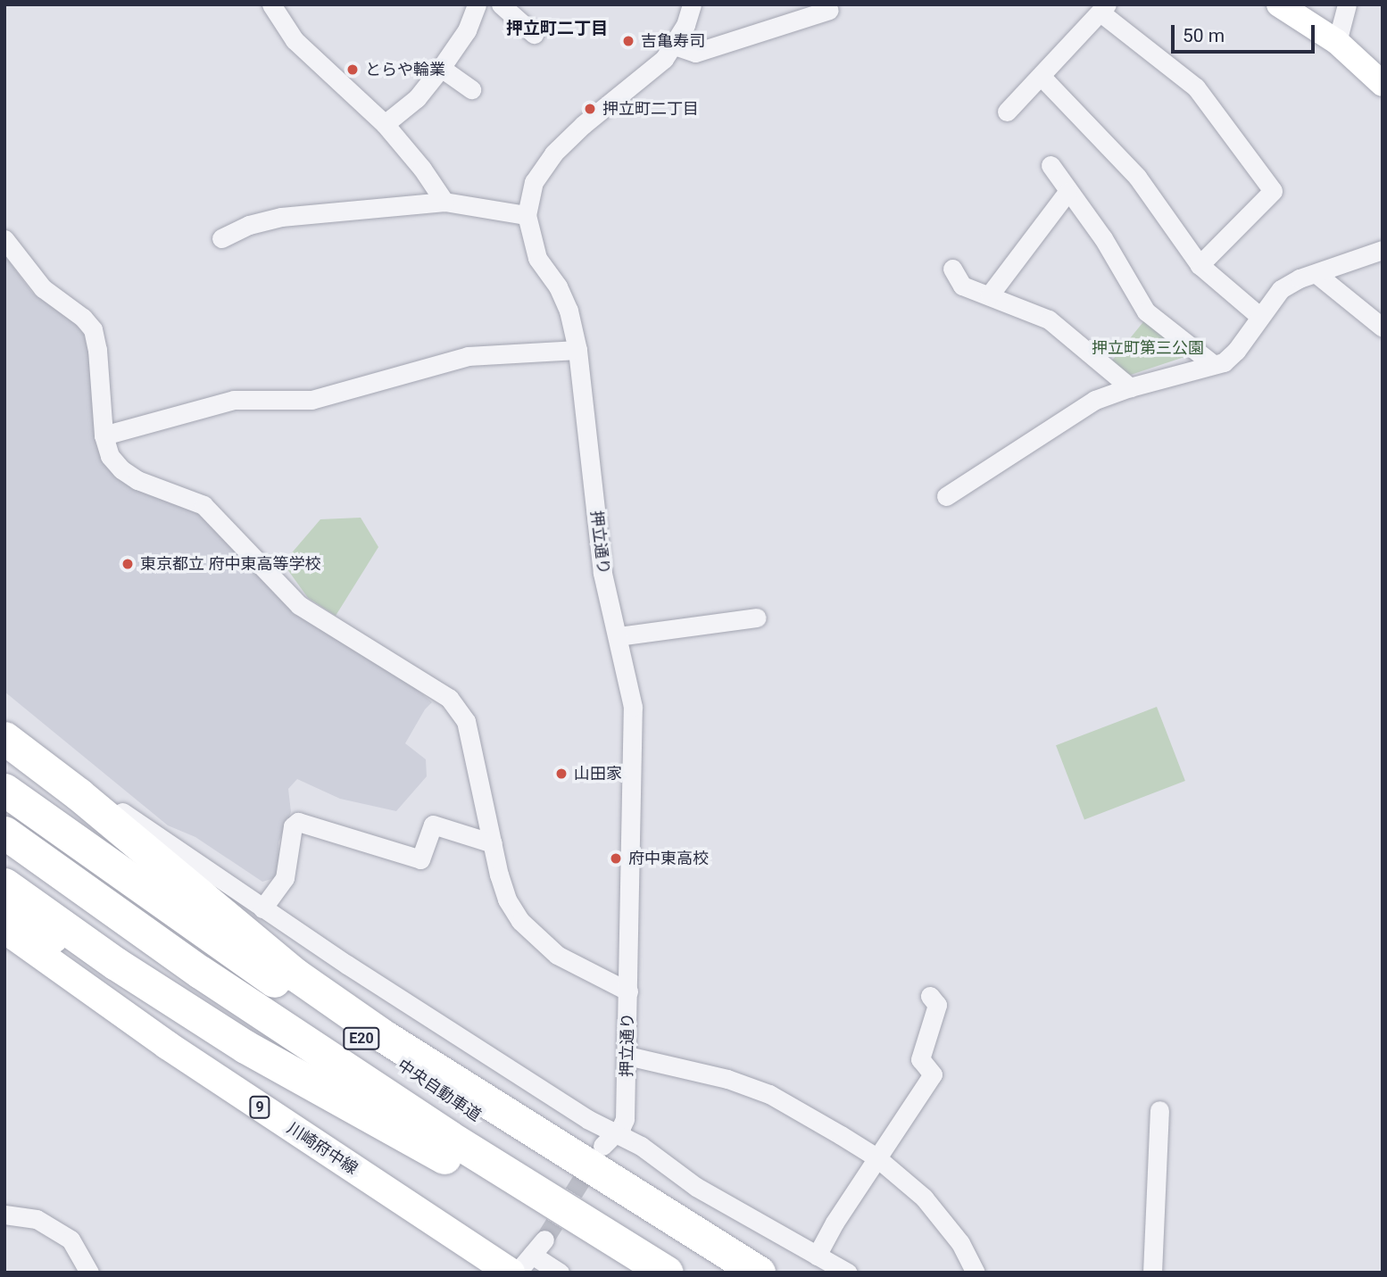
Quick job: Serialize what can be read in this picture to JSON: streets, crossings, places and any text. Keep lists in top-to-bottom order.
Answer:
{
  "streets": {
    "highway": ["E20", "中央自動車道"],
    "main road": ["9", "川崎府中線"],
    "street": ["押立通り"]
  },
  "districts": ["押立町二丁目"],
  "parks": ["押立町第三公園"],
  "places": [
    "吉亀寿司",
    "とらや輪業",
    "押立町二丁目",
    "東京都立 府中東高等学校",
    "山田家",
    "府中東高校"
  ],
  "scale_bar": "50 m"
}
